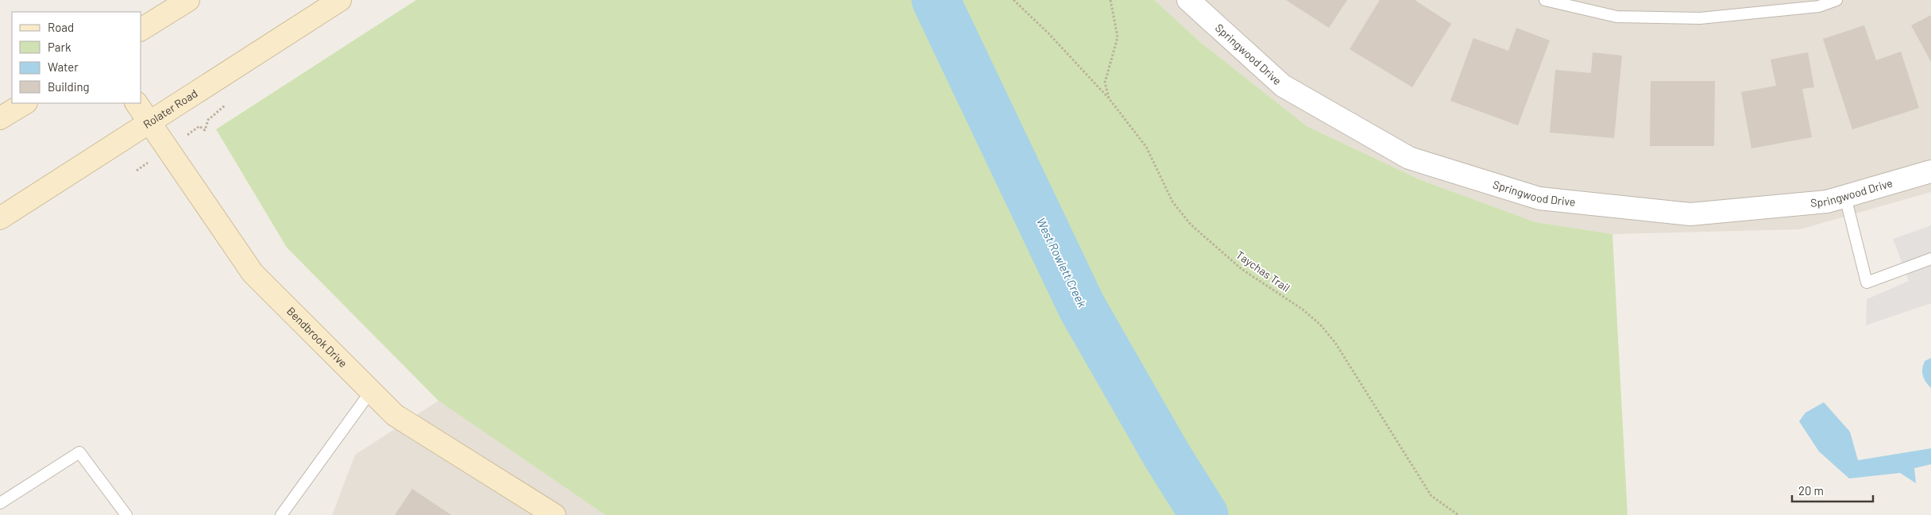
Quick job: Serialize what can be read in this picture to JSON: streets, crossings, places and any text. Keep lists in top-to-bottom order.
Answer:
{
  "streets": {
    "street": ["Springwood Drive", "Rolater Road", "Bendbrook Drive"],
    "path": ["Taychas Trail"]
  },
  "crossings": [
    ["Rolater Road", "Bendbrook Drive"]
  ],
  "water": ["West Rowlett Creek"],
  "legend": [
    "Road",
    "Park",
    "Water",
    "Building"
  ],
  "scale_bar": "20 m"
}
